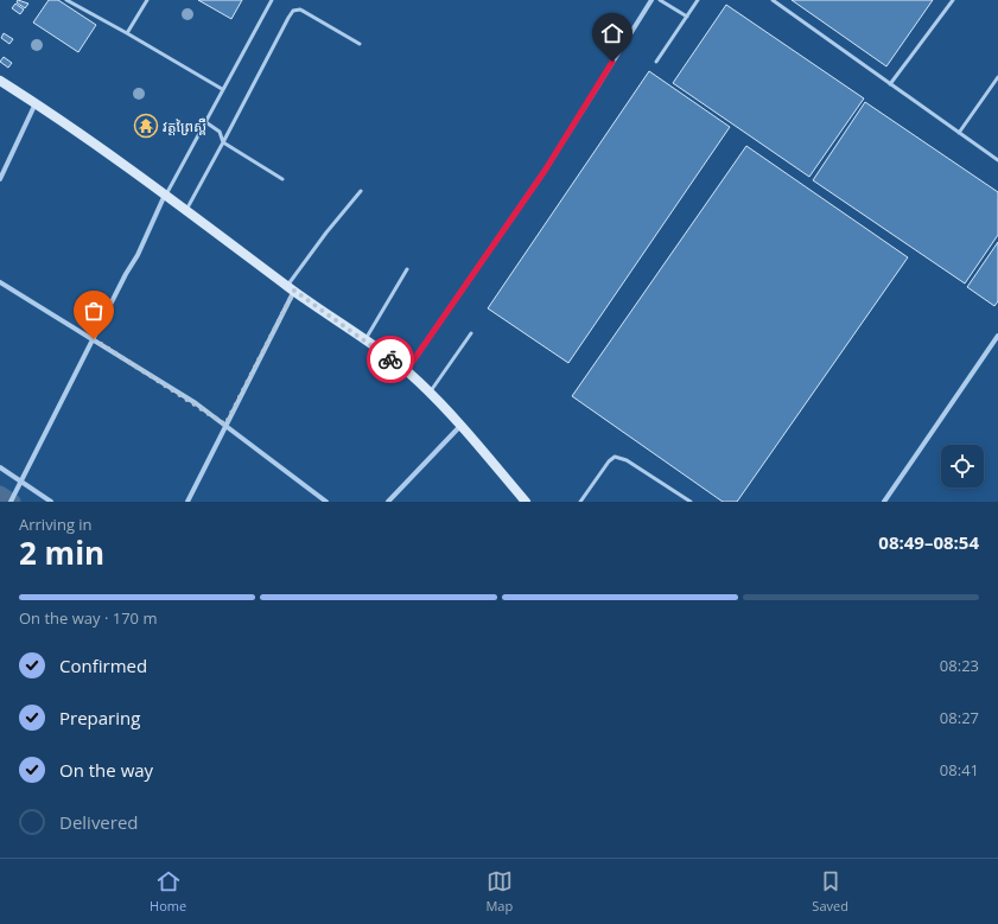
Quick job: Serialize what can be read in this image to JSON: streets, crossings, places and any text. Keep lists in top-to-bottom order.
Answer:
{
  "places": {
    "temple": ["វត្តព្រៃស្ពឺ"]
  },
  "page": {
    "heading": ["2 min", "Arriving in", "08:49–08:54"],
    "bar": "On the way · 170 m",
    "list": [
      ["Confirmed", "08:23"],
      ["Preparing", "08:27"],
      ["On the way", "08:41"],
      "Delivered"
    ],
    "tabs": ["Home", "Map", "Saved"]
  }
}
